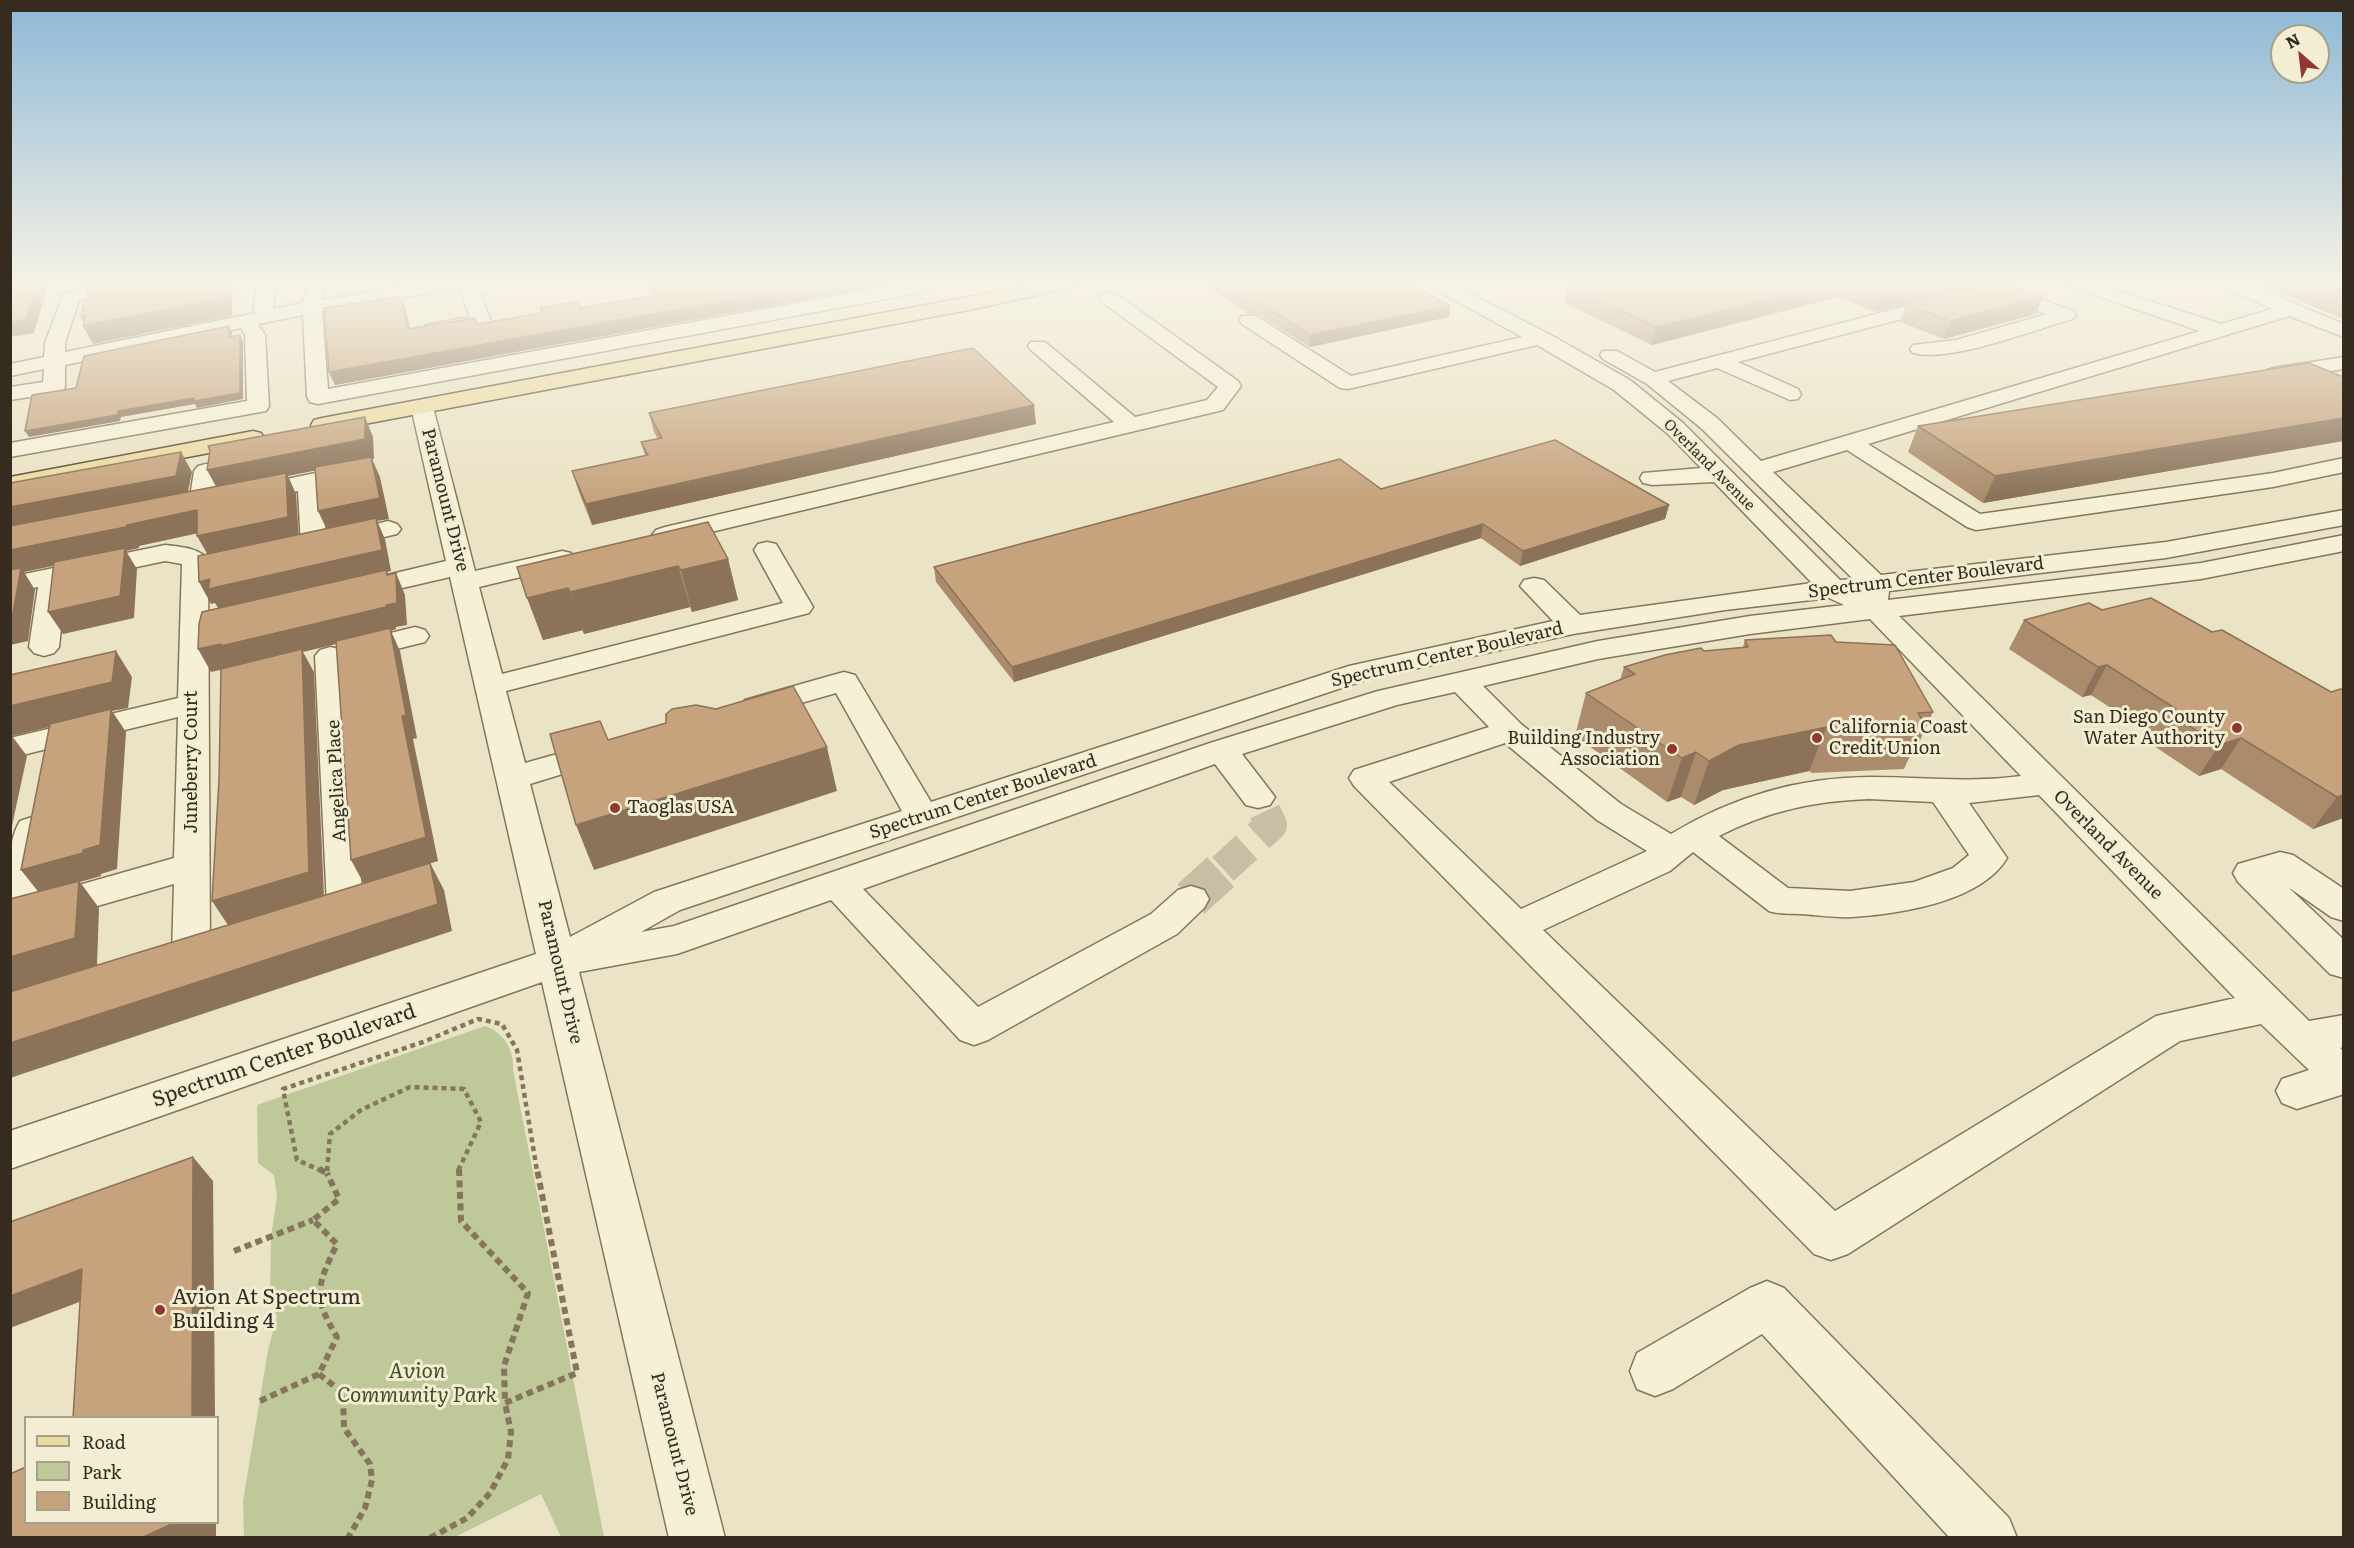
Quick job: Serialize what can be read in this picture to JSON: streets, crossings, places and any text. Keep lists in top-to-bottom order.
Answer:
{
  "streets": {
    "street": [
      "Overland Avenue",
      "Paramount Drive",
      "Spectrum Center Boulevard",
      "Juneberry Court",
      "Angelica Place"
    ]
  },
  "crossings": [
    ["Overland Avenue", "Spectrum Center Boulevard"],
    ["Paramount Drive", "Spectrum Center Boulevard"]
  ],
  "parks": ["Avion Community Park"],
  "places": [
    "San Diego County Water Authority",
    "California Coast Credit Union",
    "Building Industry Association",
    "Taoglas USA",
    "Avion At Spectrum Building 4"
  ],
  "legend": ["Road", "Park", "Building"],
  "north": "top left"
}
